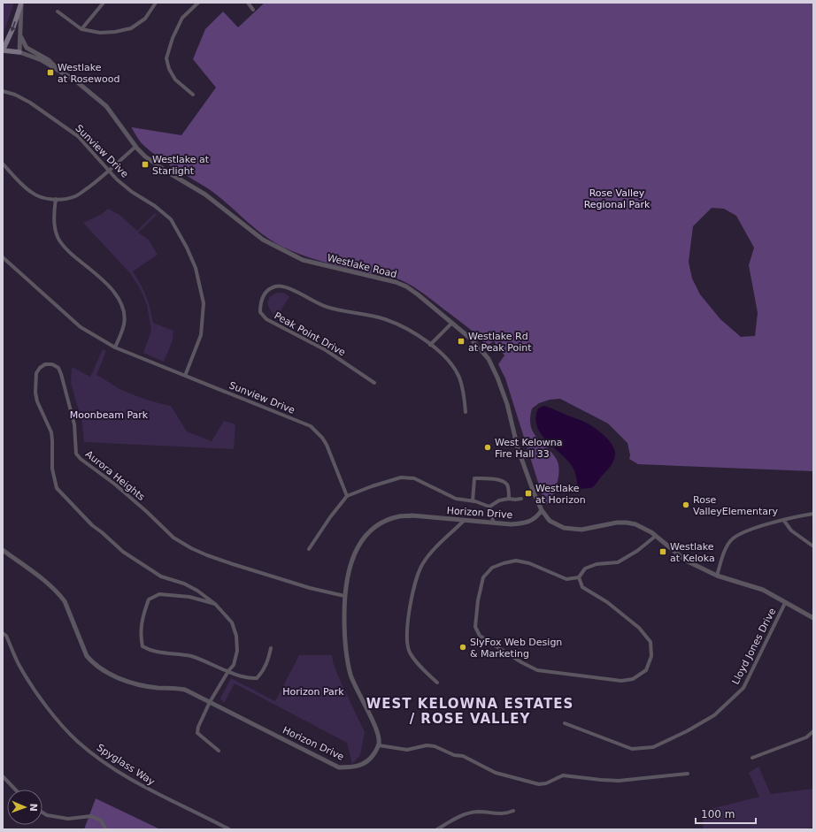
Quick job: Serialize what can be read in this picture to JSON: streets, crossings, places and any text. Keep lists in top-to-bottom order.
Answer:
{
  "streets": {
    "main road": ["Westlake Road"],
    "street": [
      "Sunview Drive",
      "Peak Point Drive",
      "Aurora Heights",
      "Horizon Drive",
      "Lloyd Jones Drive",
      "Spyglass Way"
    ]
  },
  "crossings": [
    ["Westlake Road", "Horizon Drive"],
    ["Westlake Road", "Lloyd Jones Drive"],
    ["Aurora Heights", "Horizon Drive"]
  ],
  "districts": ["WEST KELOWNA ESTATES / ROSE VALLEY"],
  "parks": ["Rose Valley Regional Park", "Moonbeam Park", "Horizon Park"],
  "places": {
    "transit": [
      "Westlake at Rosewood",
      "Westlake at Starlight",
      "Westlake Rd at Peak Point",
      "Westlake at Horizon",
      "Westlake at Keloka"
    ],
    "other": ["West Kelowna Fire Hall 33", "Rose ValleyElementary", "SlyFox Web Design & Marketing"]
  },
  "scale_bar": "100 m",
  "north": "right"
}
